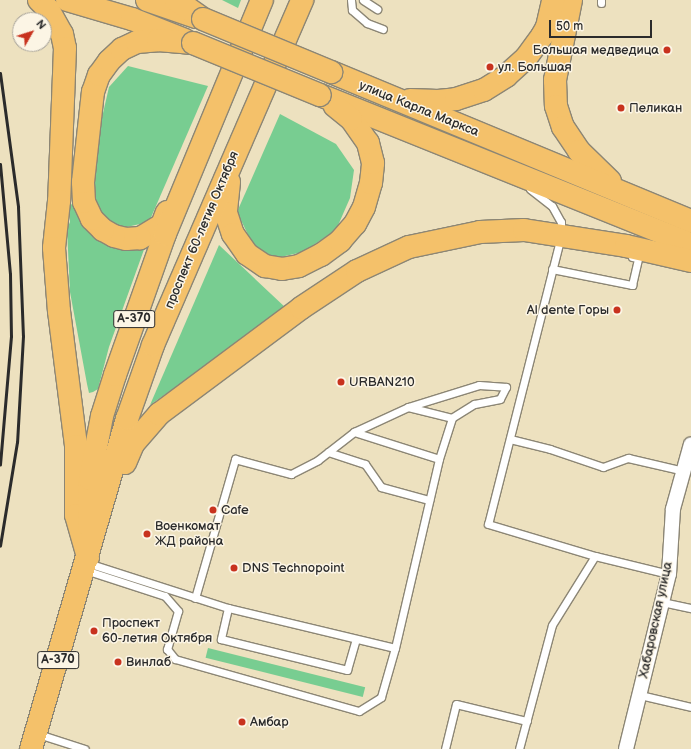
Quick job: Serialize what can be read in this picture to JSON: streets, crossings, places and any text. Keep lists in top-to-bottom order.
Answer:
{
  "streets": {
    "main road": ["улица Карла Маркса", "проспект 60-летия Октября", "А-370"],
    "street": ["Хабаровская улица"]
  },
  "places": [
    "Большая медведица",
    "ул. Большая",
    "Пеликан",
    "Al dente Горы",
    "URBAN210",
    "Cafe",
    "Военкомат ЖД района",
    "DNS Technopoint",
    "Проспект 60-летия Октября",
    "Винлаб",
    "Амбар"
  ],
  "scale_bar": "50 m",
  "north": "top right"
}
